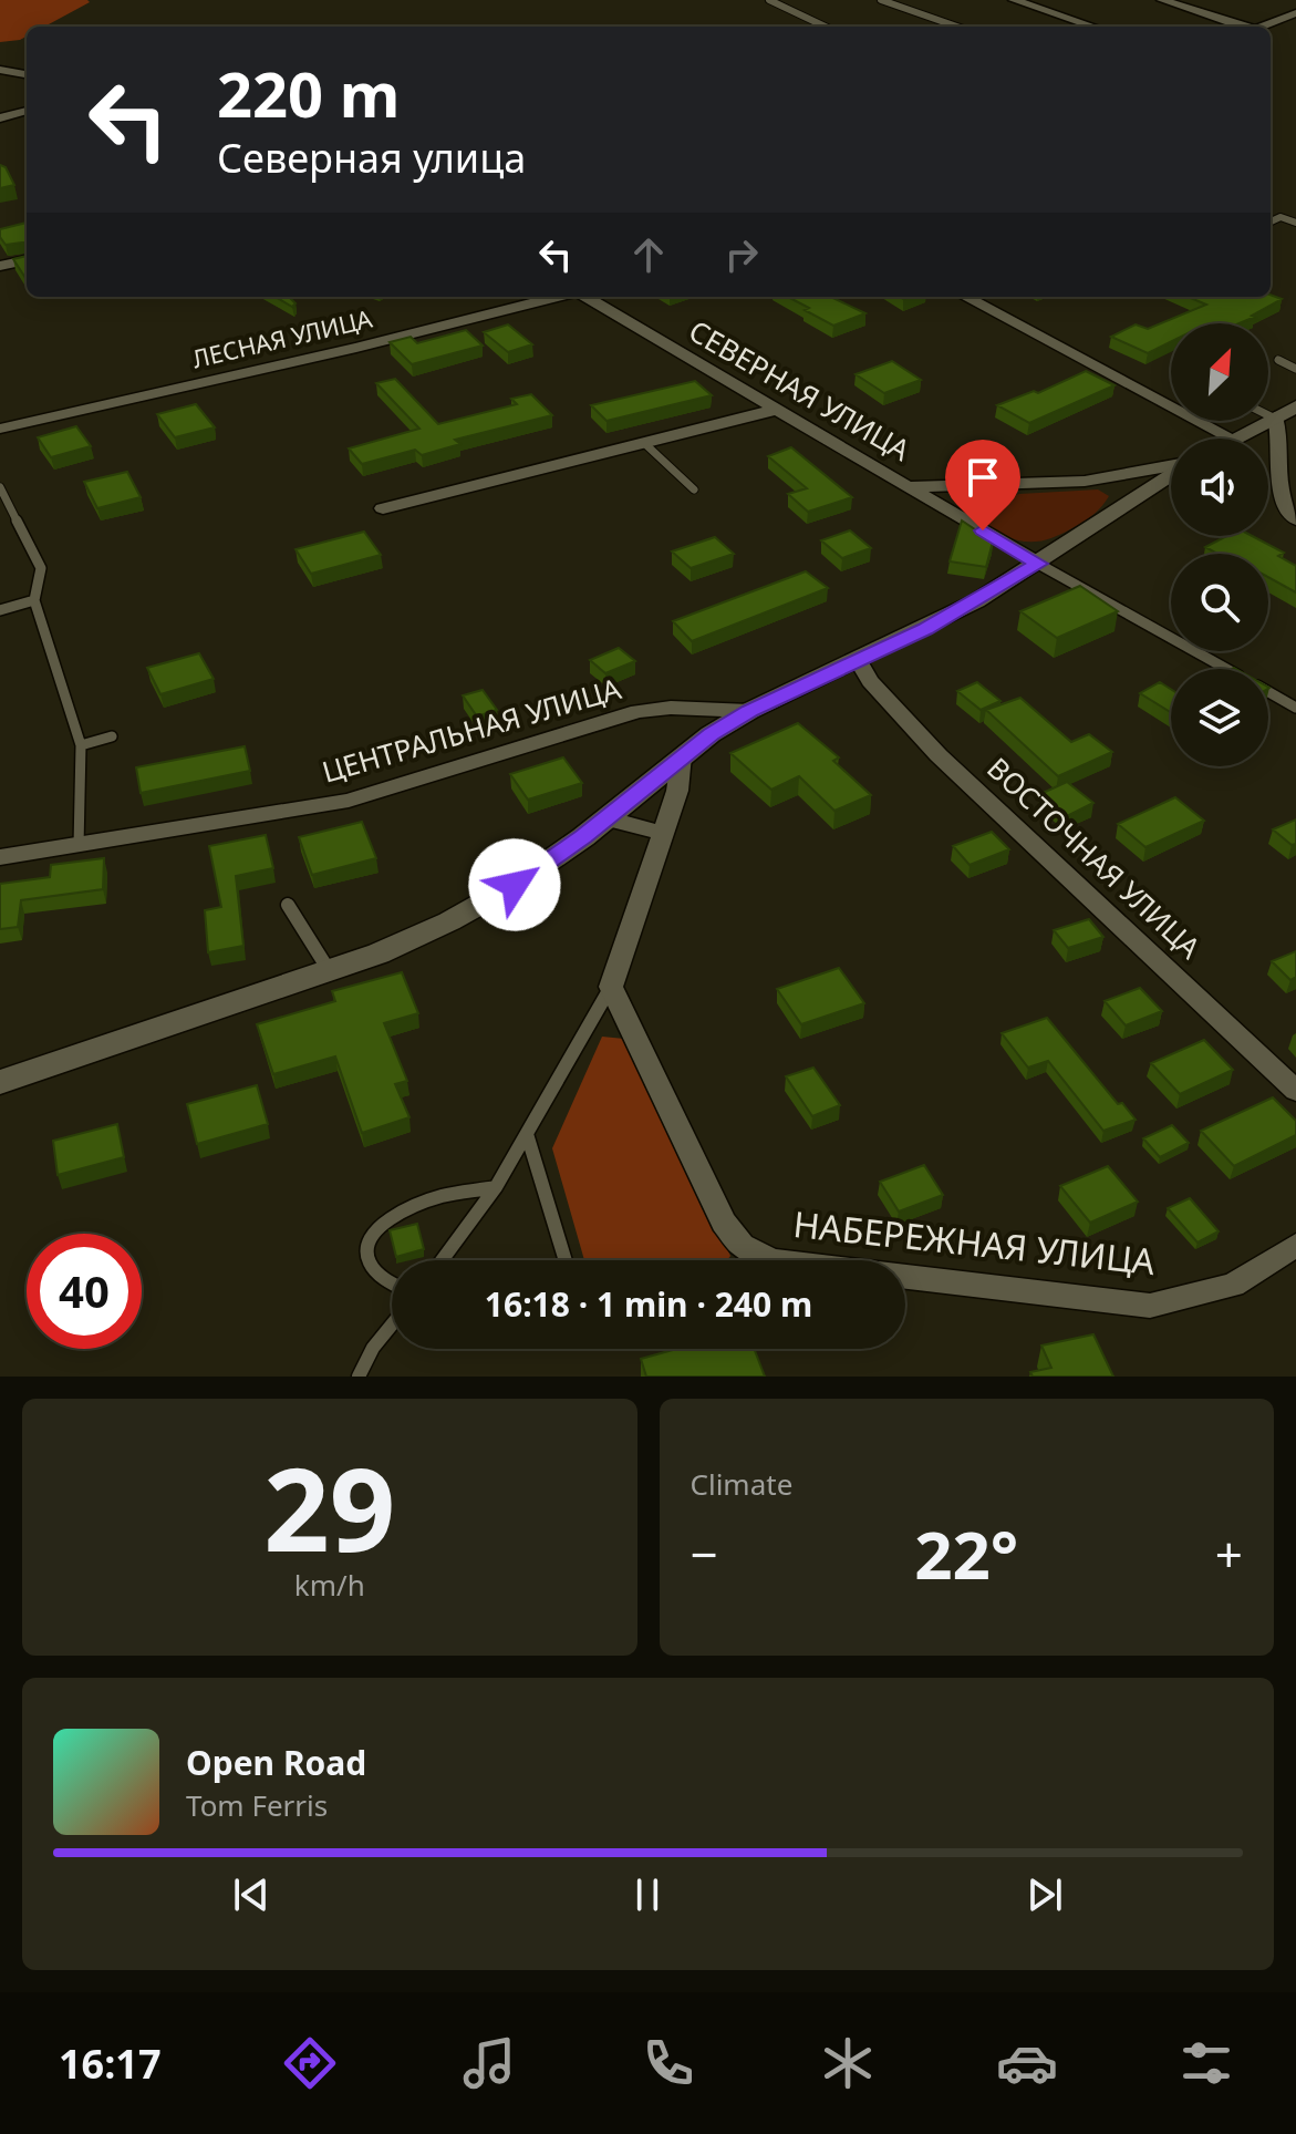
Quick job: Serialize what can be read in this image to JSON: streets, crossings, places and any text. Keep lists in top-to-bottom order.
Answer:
{
  "streets": {
    "street": [
      "ЛЕСНАЯ УЛИЦА",
      "СЕВЕРНАЯ УЛИЦА",
      "ЦЕНТРАЛЬНАЯ УЛИЦА",
      "ВОСТОЧНАЯ УЛИЦА",
      "НАБЕРЕЖНАЯ УЛИЦА"
    ]
  },
  "north": "top right",
  "page": {
    "turn": ["220 m", "Северная улица"],
    "limit": "40",
    "trip": "16:18 · 1 min · 240 m",
    "tile": [
      ["29", "km/h"],
      "Climate"
    ],
    "heat": ["−", "22°", "+"],
    "song": ["Open Road", "Tom Ferris"],
    "tabs": "16:17"
  }
}
